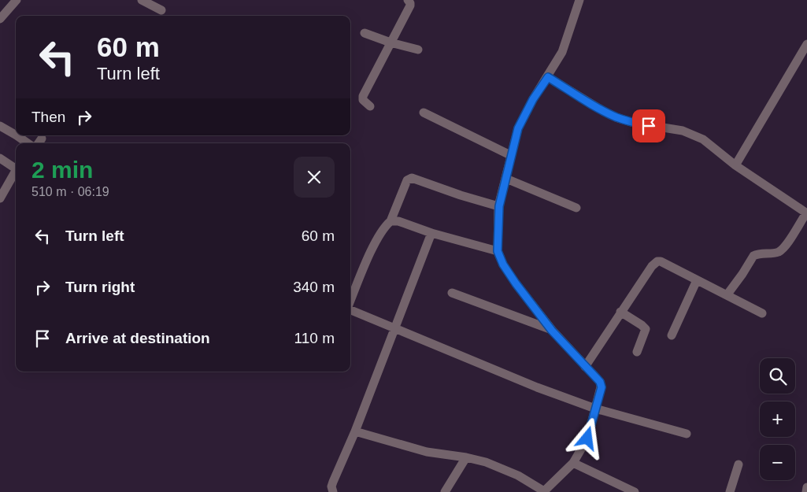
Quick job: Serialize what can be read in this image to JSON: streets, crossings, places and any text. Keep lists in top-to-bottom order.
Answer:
{
  "page": {
    "turn": ["60 m", "Turn left"],
    "then": "Then",
    "heading": ["2 min", "510 m · 06:19"],
    "list": [
      {
        "name": "Turn left",
        "value": "60 m"
      },
      {
        "name": "Turn right",
        "value": "340 m"
      },
      {
        "name": "Arrive at destination",
        "value": "110 m"
      }
    ],
    "map_buttons": ["+", "−"]
  }
}
